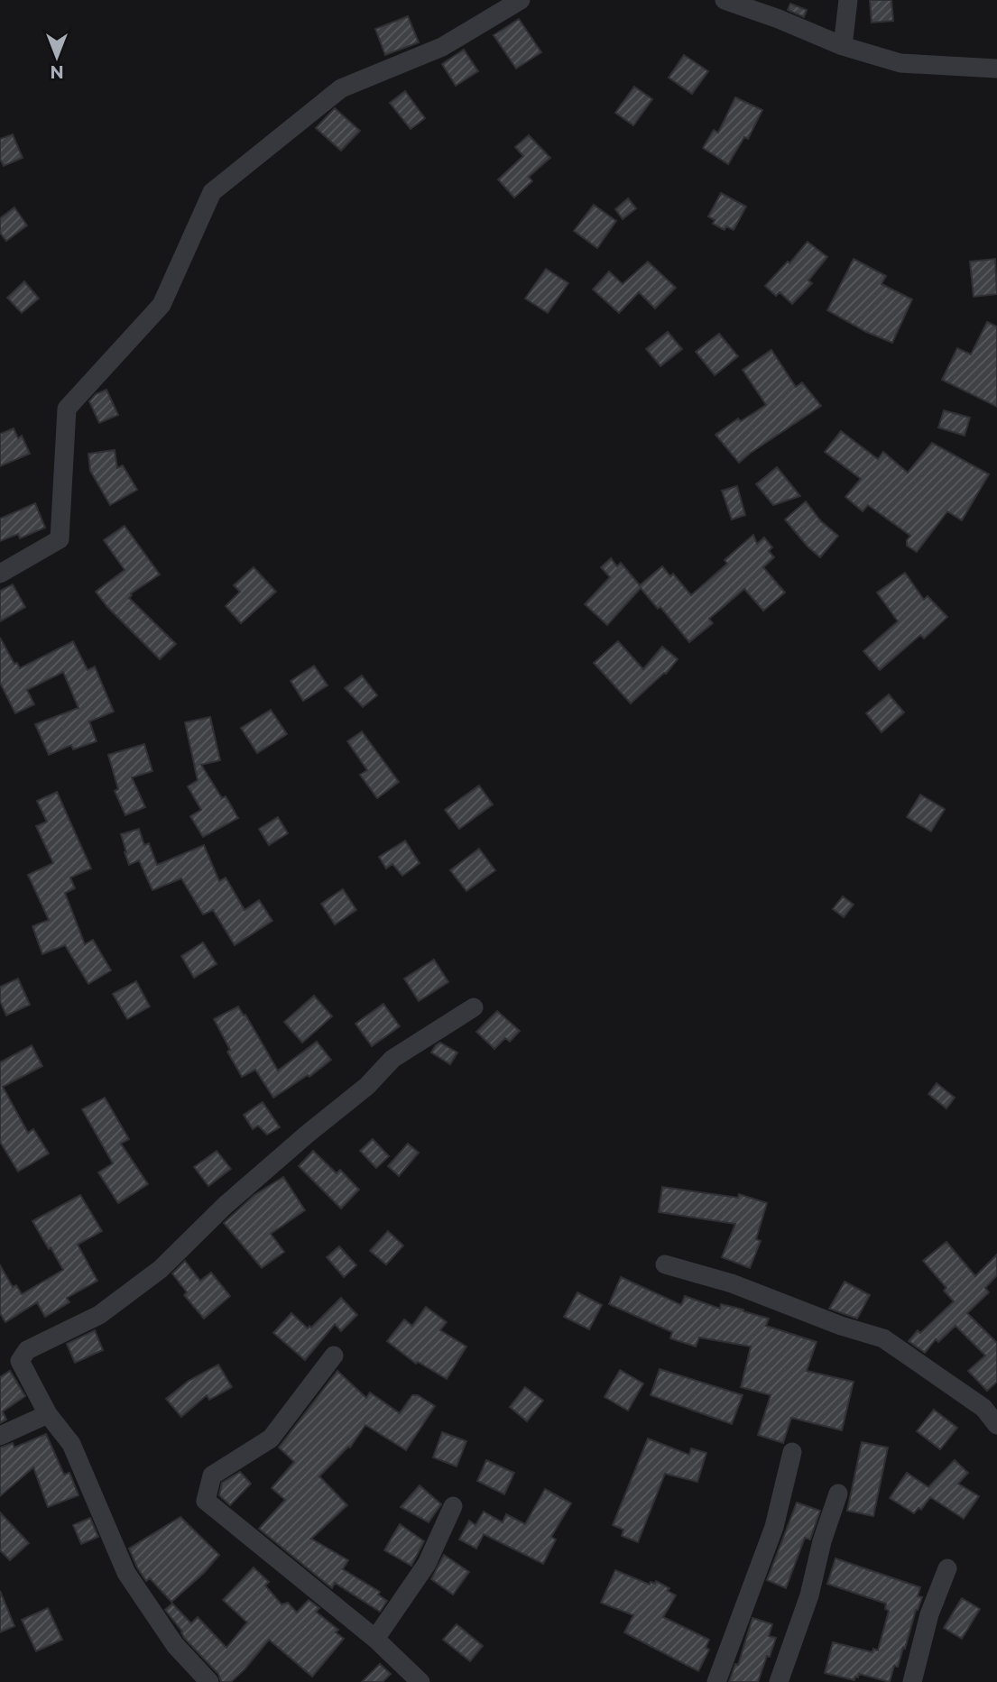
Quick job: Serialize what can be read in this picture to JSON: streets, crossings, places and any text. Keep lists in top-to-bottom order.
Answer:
{
  "north": "bottom"
}
